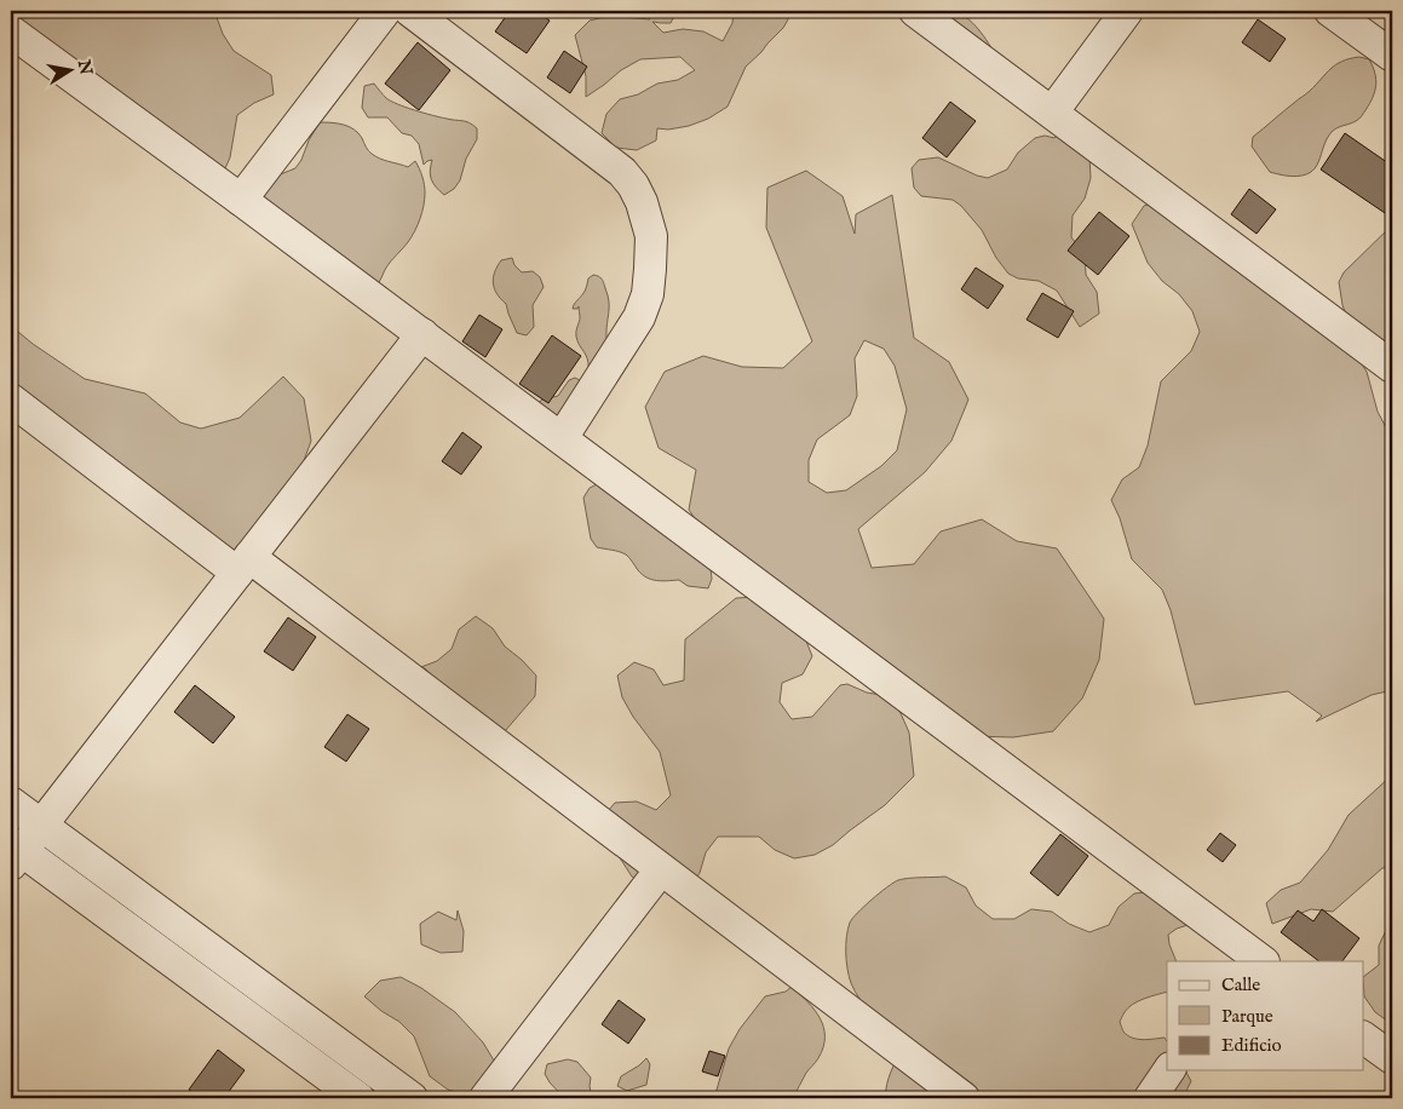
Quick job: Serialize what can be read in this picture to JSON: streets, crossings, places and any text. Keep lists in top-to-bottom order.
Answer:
{
  "legend": ["Calle", "Parque", "Edificio"],
  "north": "right"
}
